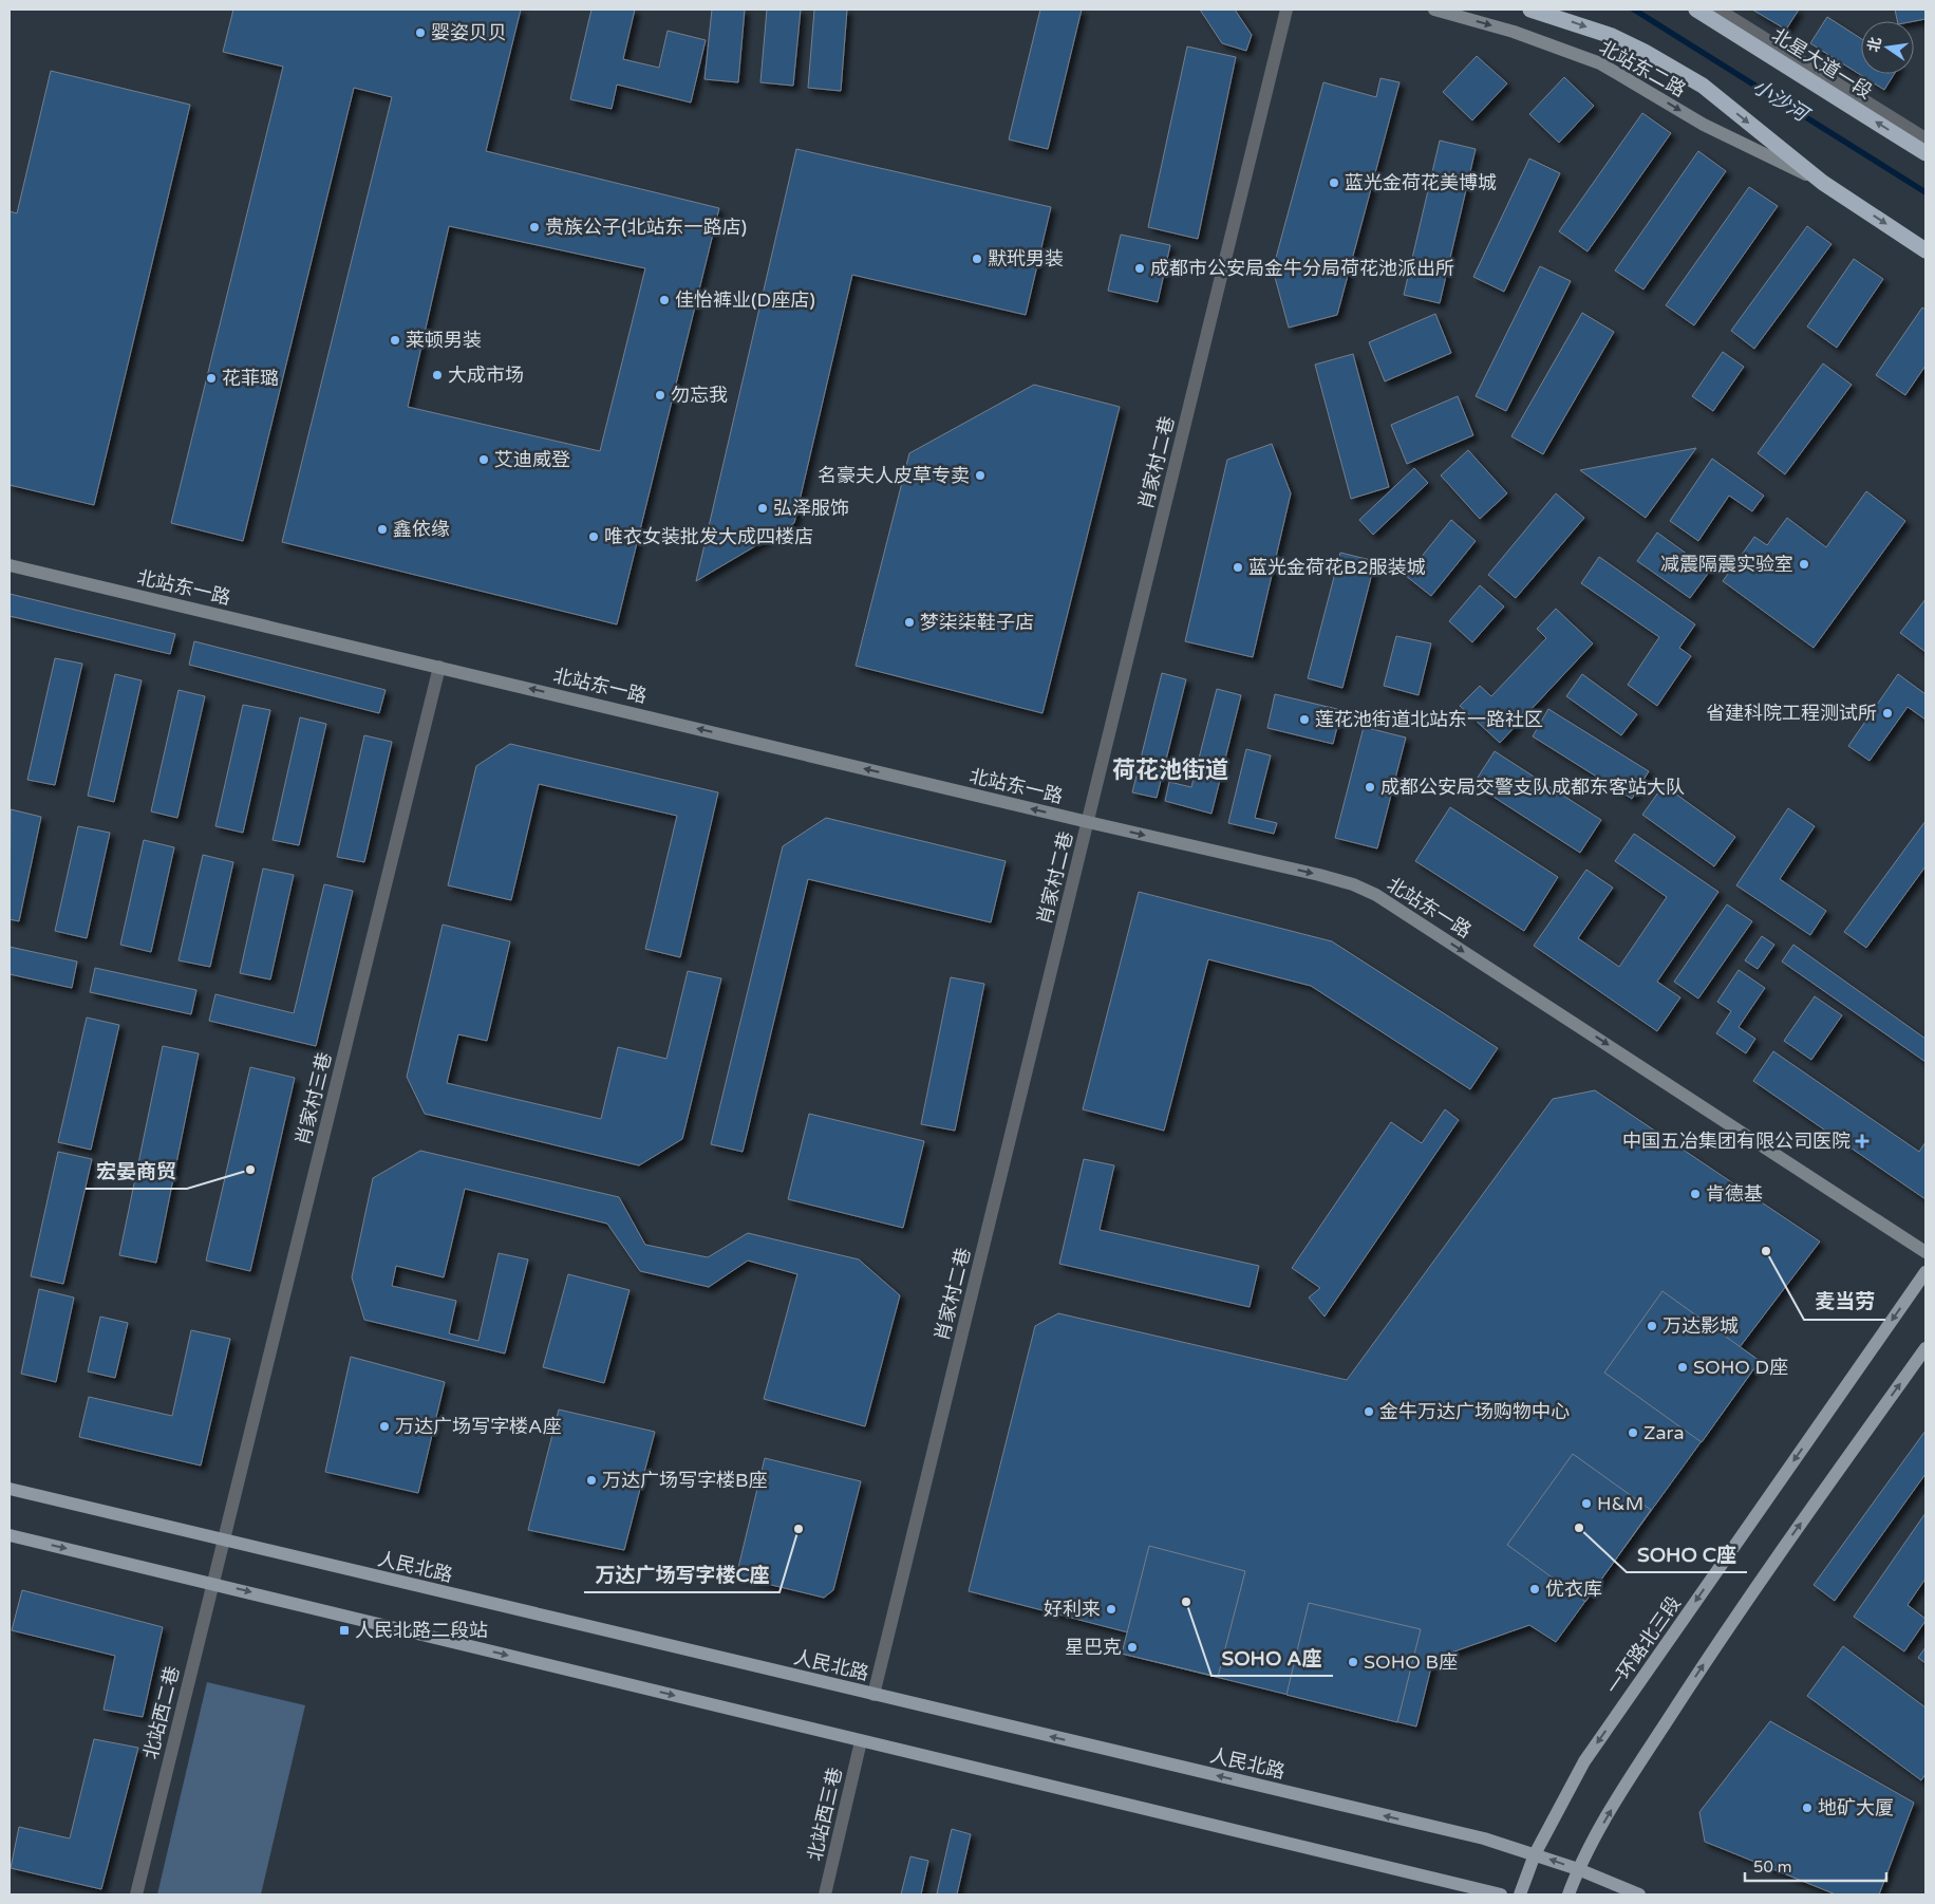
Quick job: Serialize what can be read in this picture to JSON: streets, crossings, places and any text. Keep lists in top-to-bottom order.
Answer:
{
  "streets": {
    "highway": ["北星大道一段"],
    "main road": ["人民北路", "一环路北三段"],
    "street": [
      "北站东二路",
      "肖家村二巷",
      "北站东一路",
      "肖家村三巷",
      "北站西二巷",
      "北站西三巷"
    ]
  },
  "crossings": [
    ["肖家村二巷", "北站东一路"],
    ["肖家村二巷", "人民北路"],
    ["北站东一路", "肖家村三巷"],
    ["肖家村三巷", "人民北路"],
    ["肖家村三巷", "北站西二巷"],
    ["人民北路", "一环路北三段"],
    ["人民北路", "北站西二巷"]
  ],
  "districts": ["荷花池街道"],
  "water": ["小沙河"],
  "places": {
    "other": [
      "婴姿贝贝",
      "蓝光金荷花美博城",
      "贵族公子(北站东一路店)",
      "默玳男装",
      "成都市公安局金牛分局荷花池派出所",
      "佳怡裤业(D座店)",
      "莱顿男装",
      "大成市场",
      "花菲璐",
      "勿忘我",
      "艾迪威登",
      "名豪夫人皮草专卖",
      "弘泽服饰",
      "鑫依缘",
      "唯衣女装批发大成四楼店",
      "减震隔震实验室",
      "蓝光金荷花B2服装城",
      "梦柒柒鞋子店",
      "省建科院工程测试所",
      "莲花池街道北站东一路社区",
      "成都公安局交警支队成都东客站大队",
      "宏晏商贸",
      "肯德基",
      "麦当劳",
      "万达影城",
      "SOHO D座",
      "金牛万达广场购物中心",
      "万达广场写字楼A座",
      "Zara",
      "万达广场写字楼B座",
      "H&M",
      "SOHO C座",
      "万达广场写字楼C座",
      "优衣库",
      "SOHO A座",
      "好利来",
      "星巴克",
      "SOHO B座",
      "地矿大厦"
    ],
    "health": ["中国五冶集团有限公司医院"],
    "transit": ["人民北路二段站"]
  },
  "scale_bar": "50 m",
  "north": "left"
}
